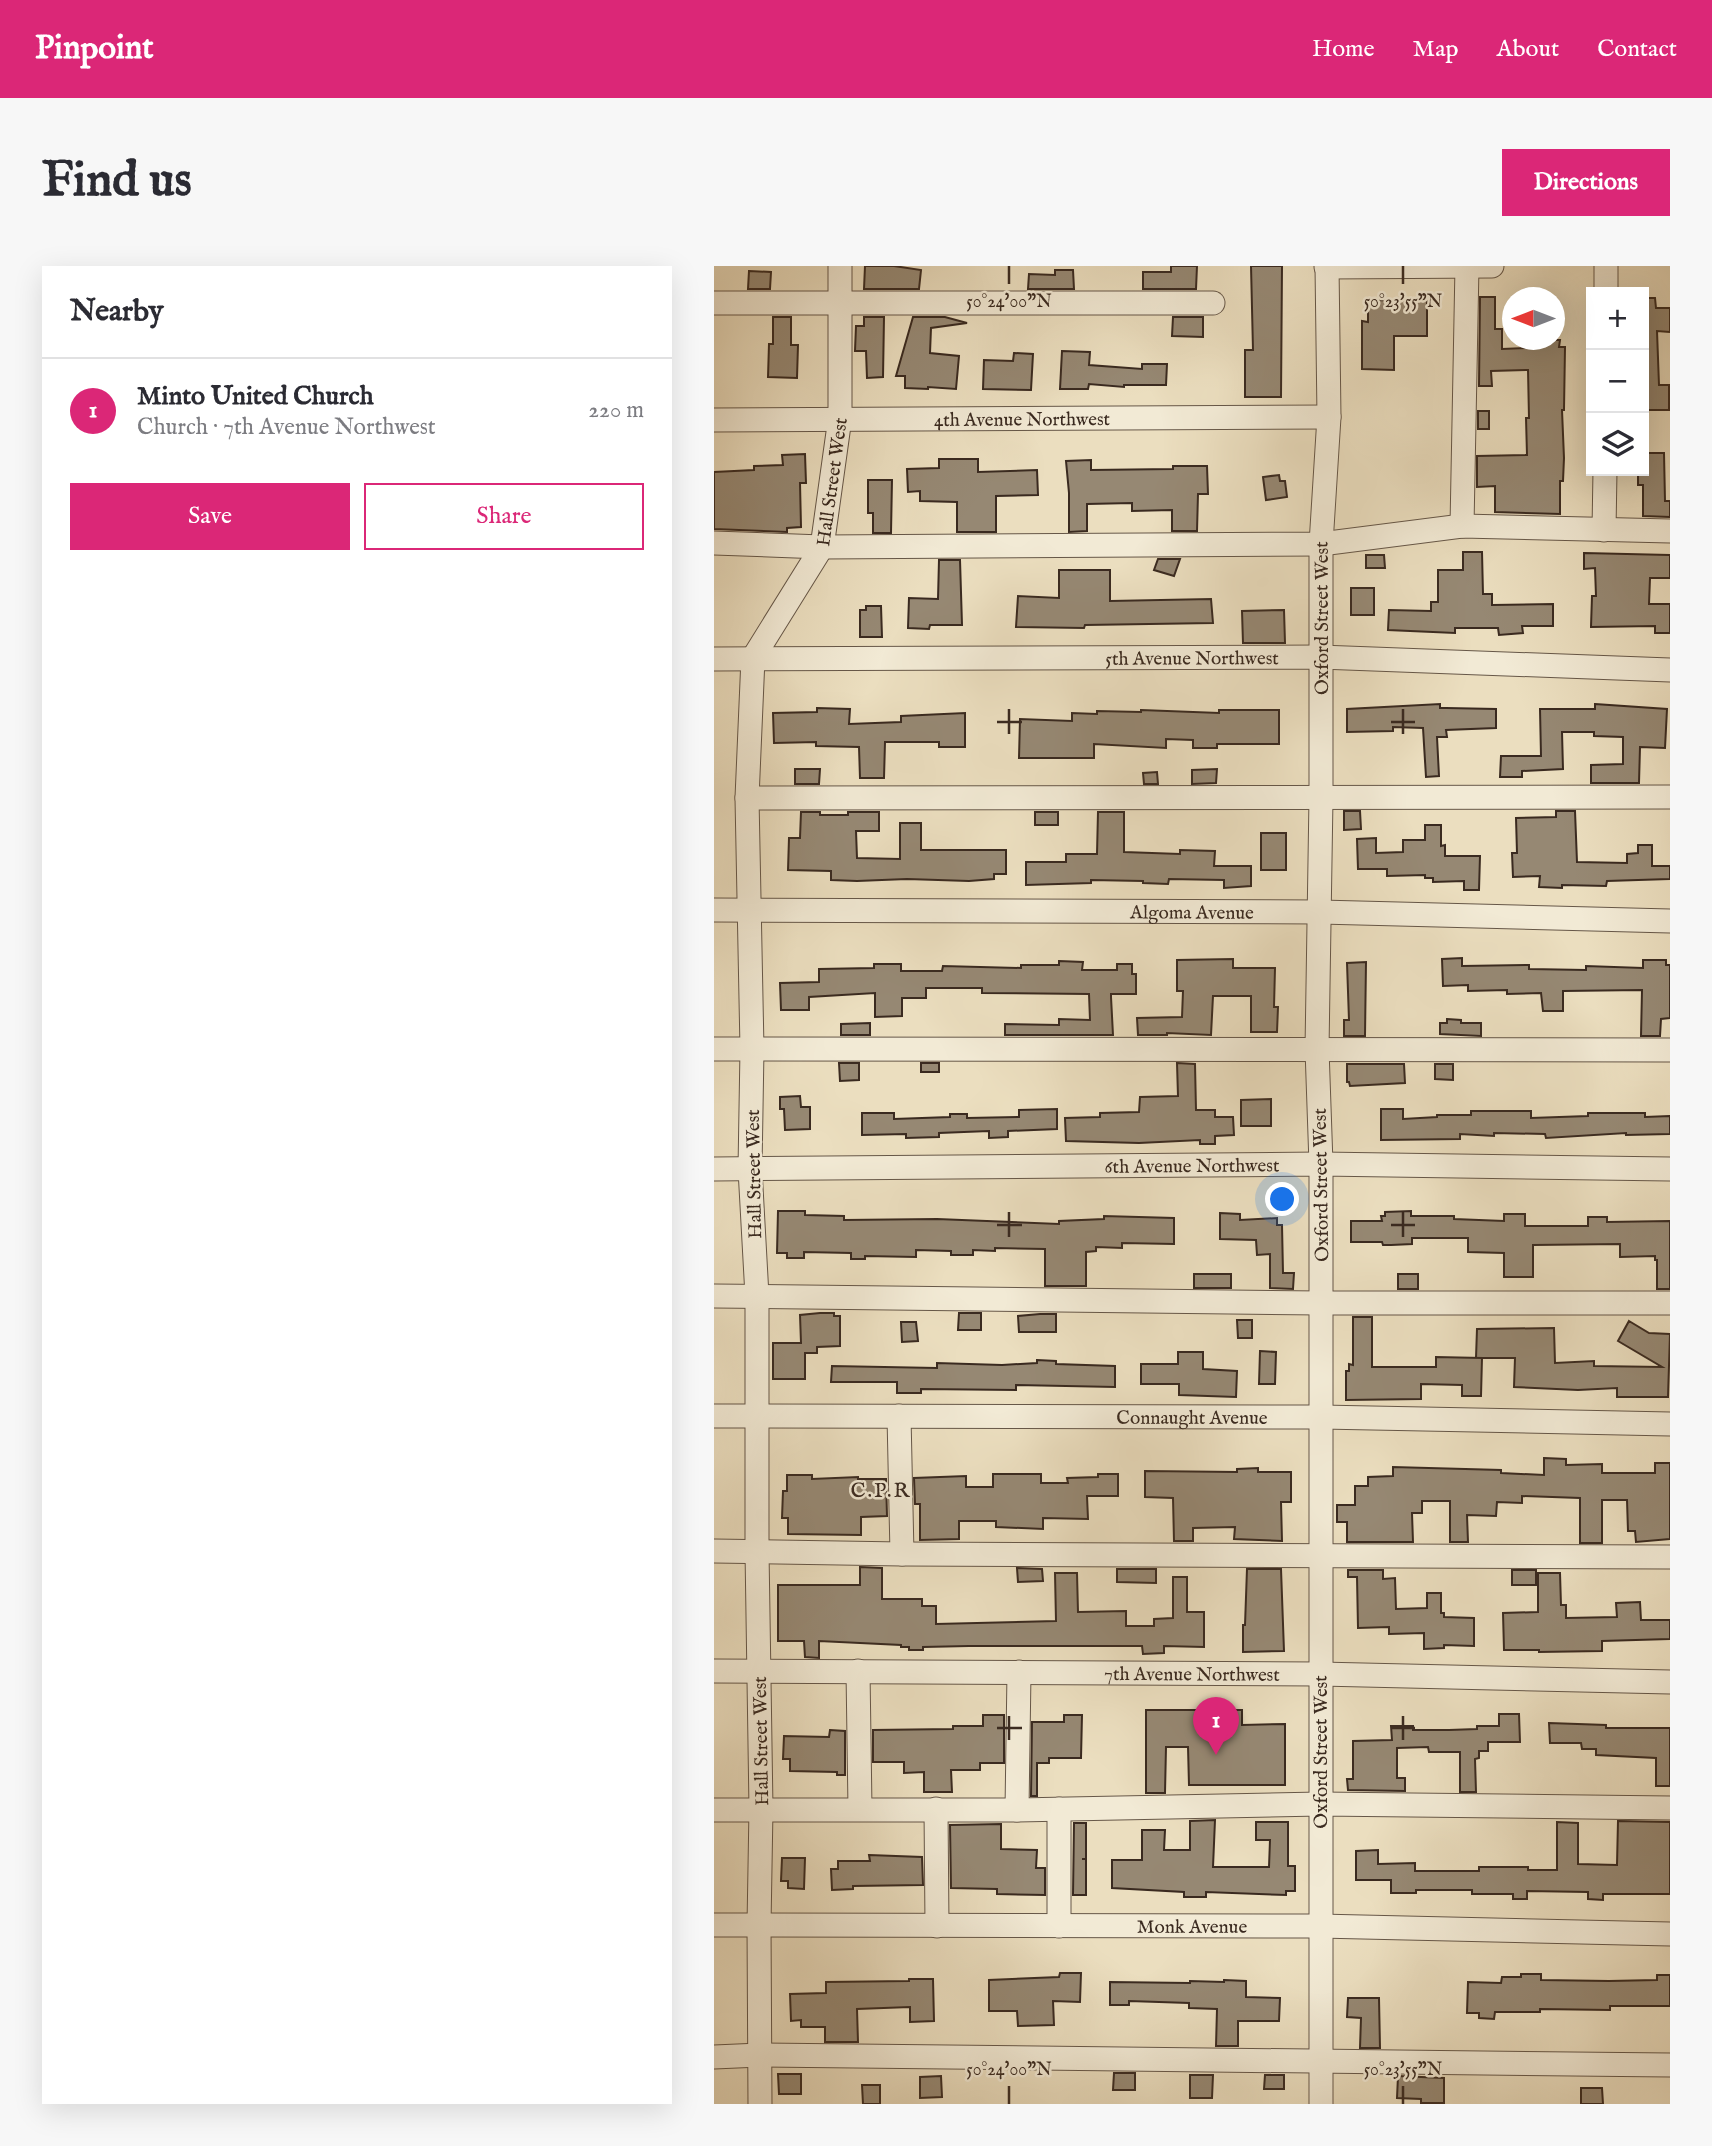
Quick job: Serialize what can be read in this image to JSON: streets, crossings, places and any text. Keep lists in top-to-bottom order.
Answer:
{
  "streets": {
    "street": [
      "4th Avenue Northwest",
      "Hall Street West",
      "Oxford Street West",
      "5th Avenue Northwest",
      "Algoma Avenue",
      "6th Avenue Northwest",
      "Connaught Avenue",
      "7th Avenue Northwest",
      "Monk Avenue"
    ]
  },
  "crossings": [
    ["4th Avenue Northwest", "Hall Street West"],
    ["4th Avenue Northwest", "Oxford Street West"],
    ["Hall Street West", "5th Avenue Northwest"],
    ["Hall Street West", "Algoma Avenue"],
    ["Hall Street West", "6th Avenue Northwest"],
    ["Hall Street West", "Connaught Avenue"],
    ["Hall Street West", "7th Avenue Northwest"],
    ["Hall Street West", "Monk Avenue"],
    ["Oxford Street West", "5th Avenue Northwest"],
    ["Oxford Street West", "Algoma Avenue"],
    ["Oxford Street West", "6th Avenue Northwest"],
    ["Oxford Street West", "Connaught Avenue"],
    ["Oxford Street West", "7th Avenue Northwest"],
    ["Oxford Street West", "Monk Avenue"]
  ],
  "districts": ["C.P.R"],
  "north": "left",
  "page": {
    "header": "Pinpoint",
    "nav": [
      "Home",
      "Map",
      "About",
      "Contact"
    ],
    "buttons": [
      "Directions",
      ["Save", "Share"]
    ],
    "title": "Find us",
    "heading": "Nearby",
    "map_buttons": ["+", "−"],
    "list": [
      {
        "mark": "1",
        "name": "Minto United Church",
        "note": "Church · 7th Avenue Northwest",
        "value": "220 m"
      }
    ],
    "pins": "1"
  },
  "coordinates": ["50°24'00\"N", "50°23'55\"N"]
}
